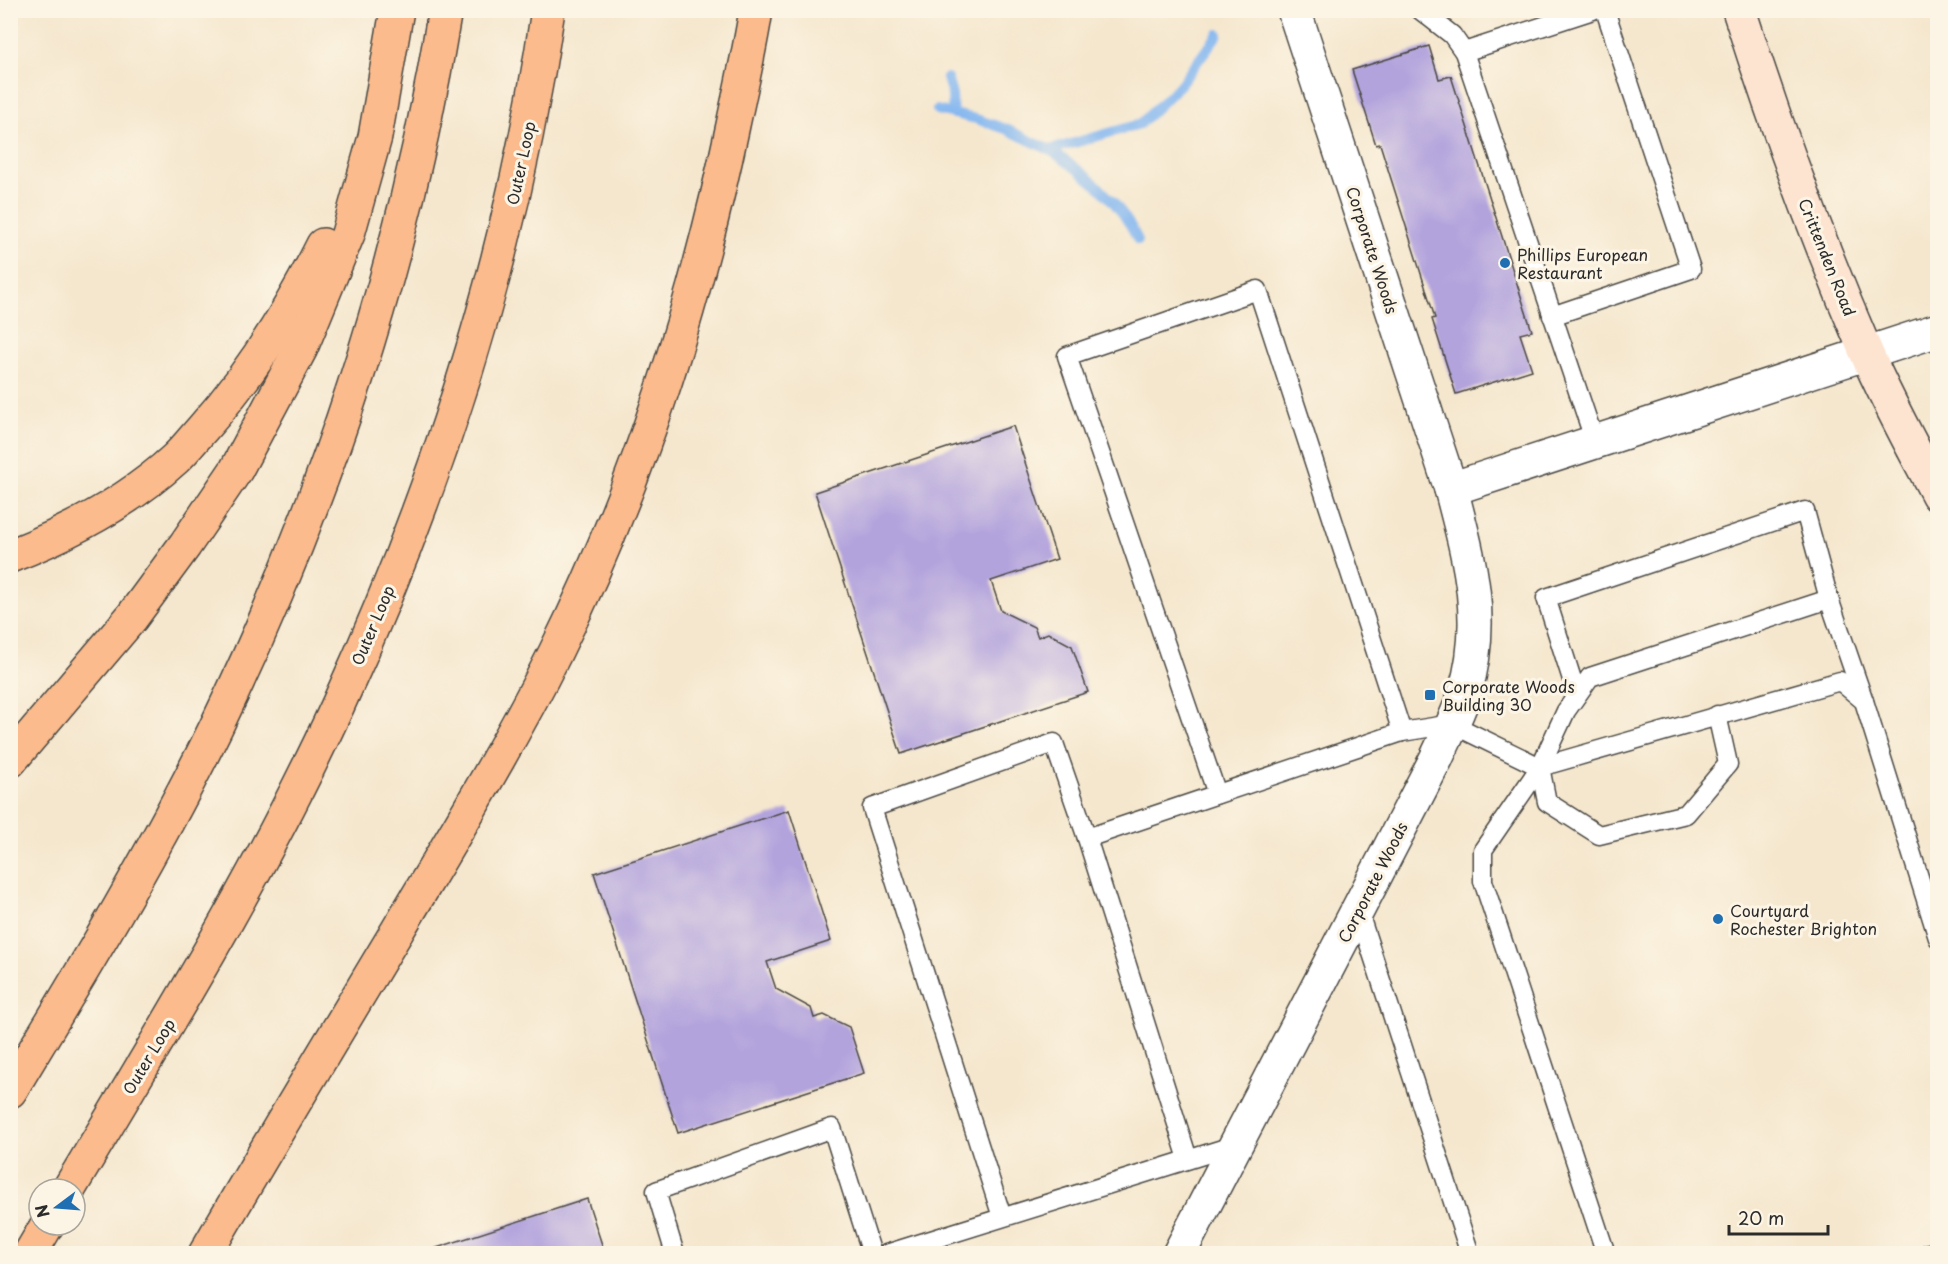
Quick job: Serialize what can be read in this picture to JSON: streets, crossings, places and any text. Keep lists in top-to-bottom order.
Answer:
{
  "streets": {
    "highway": ["Outer Loop"],
    "street": ["Corporate Woods", "Crittenden Road"]
  },
  "places": {
    "other": ["Phillips European Restaurant", "Courtyard Rochester Brighton"],
    "transit": ["Corporate Woods Building 30"]
  },
  "scale_bar": "20 m",
  "north": "left"
}
